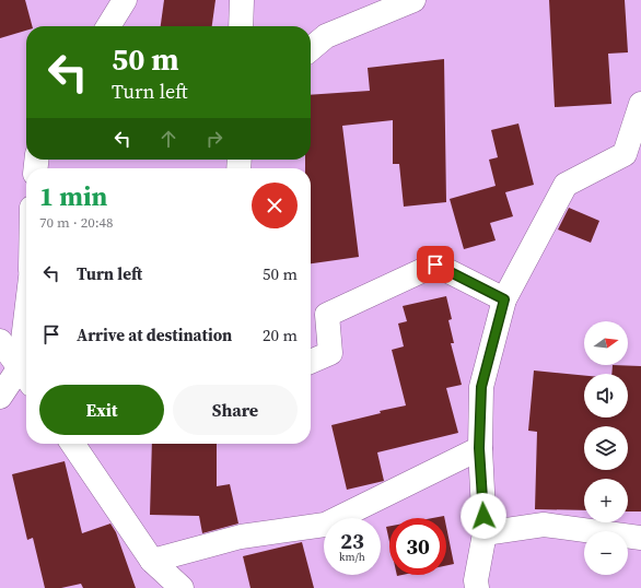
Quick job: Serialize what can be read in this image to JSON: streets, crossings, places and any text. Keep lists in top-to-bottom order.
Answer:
{
  "north": "right",
  "page": {
    "turn": ["50 m", "Turn left"],
    "heading": ["1 min", "70 m · 20:48"],
    "list": [
      {
        "name": "Turn left",
        "value": "50 m"
      },
      {
        "name": "Arrive at destination",
        "value": "20 m"
      }
    ],
    "map_buttons": ["+", "−"],
    "buttons": ["Exit", "Share"],
    "speed": "23 km/h",
    "limit": "30"
  }
}
